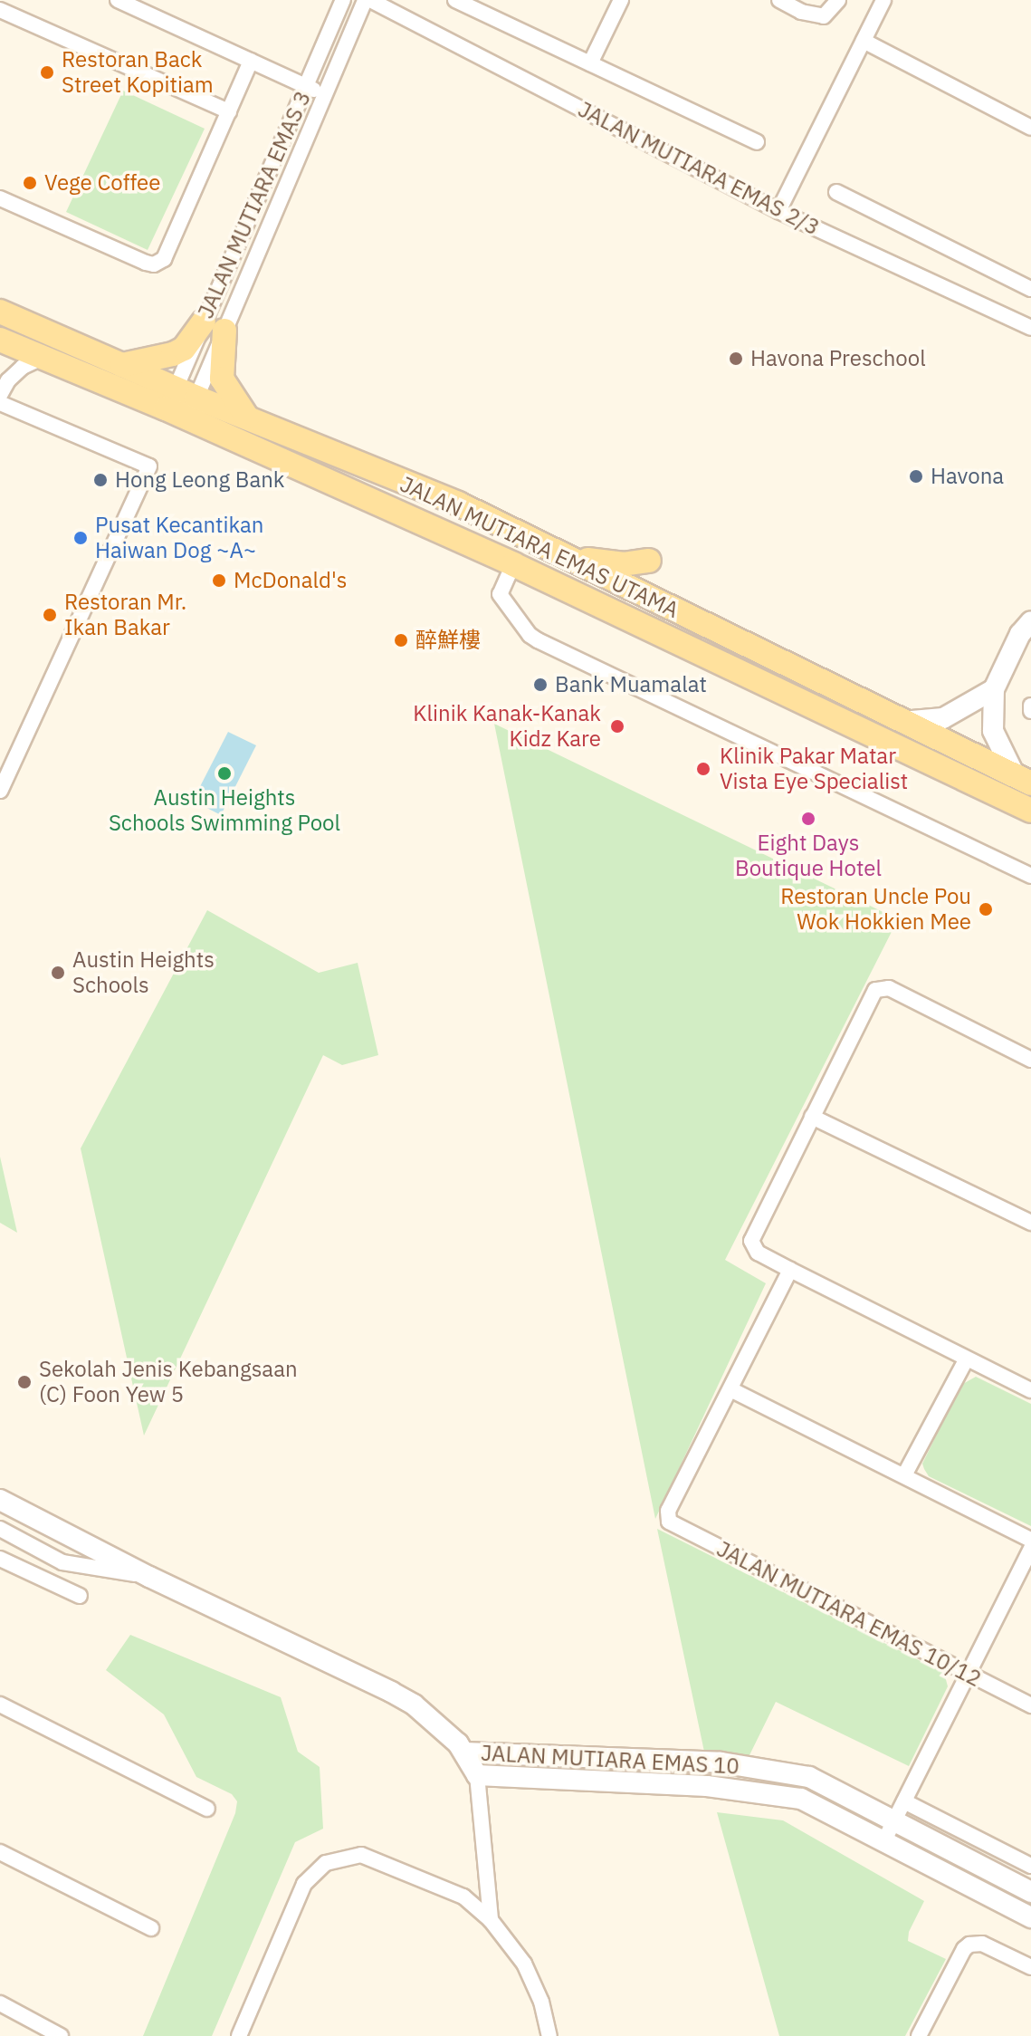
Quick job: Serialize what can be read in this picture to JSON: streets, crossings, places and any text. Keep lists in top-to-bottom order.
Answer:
{
  "streets": {
    "main road": ["JALAN MUTIARA EMAS UTAMA"],
    "street": [
      "JALAN MUTIARA EMAS 2/3",
      "JALAN MUTIARA EMAS 3",
      "JALAN MUTIARA EMAS 10/12",
      "JALAN MUTIARA EMAS 10"
    ]
  },
  "crossings": [
    ["JALAN MUTIARA EMAS 2/3", "JALAN MUTIARA EMAS 3"],
    ["JALAN MUTIARA EMAS 3", "JALAN MUTIARA EMAS UTAMA"]
  ],
  "places": [
    "Restoran Back Street Kopitiam",
    "Vege Coffee",
    "Havona Preschool",
    "Havona",
    "Hong Leong Bank",
    "Pusat Kecantikan Haiwan Dog ~A~",
    "McDonald's",
    "Restoran Mr. Ikan Bakar",
    "醉鮮樓",
    "Bank Muamalat",
    "Klinik Kanak-Kanak Kidz Kare",
    "Klinik Pakar Matar Vista Eye Specialist",
    "Austin Heights Schools Swimming Pool",
    "Eight Days Boutique Hotel",
    "Restoran Uncle Pou Wok Hokkien Mee",
    "Austin Heights Schools",
    "Sekolah Jenis Kebangsaan (C) Foon Yew 5"
  ]
}
